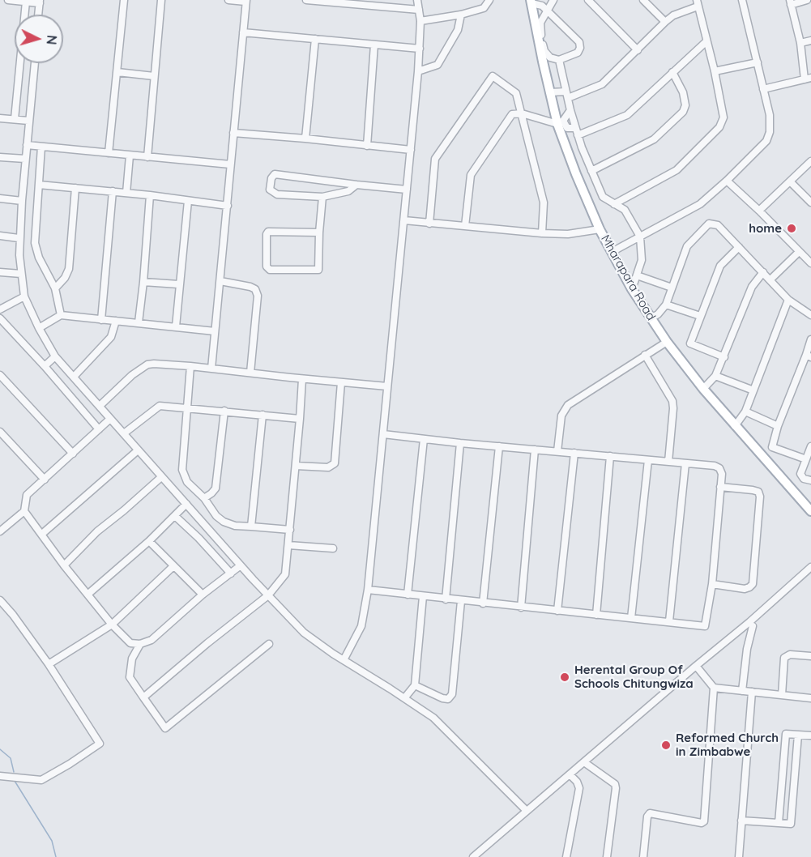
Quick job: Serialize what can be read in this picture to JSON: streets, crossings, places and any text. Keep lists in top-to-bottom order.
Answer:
{
  "streets": {
    "main road": ["Mharapara Road"]
  },
  "places": ["home", "Herental Group Of Schools Chitungwiza", "Reformed Church in Zimbabwe"],
  "north": "right"
}
